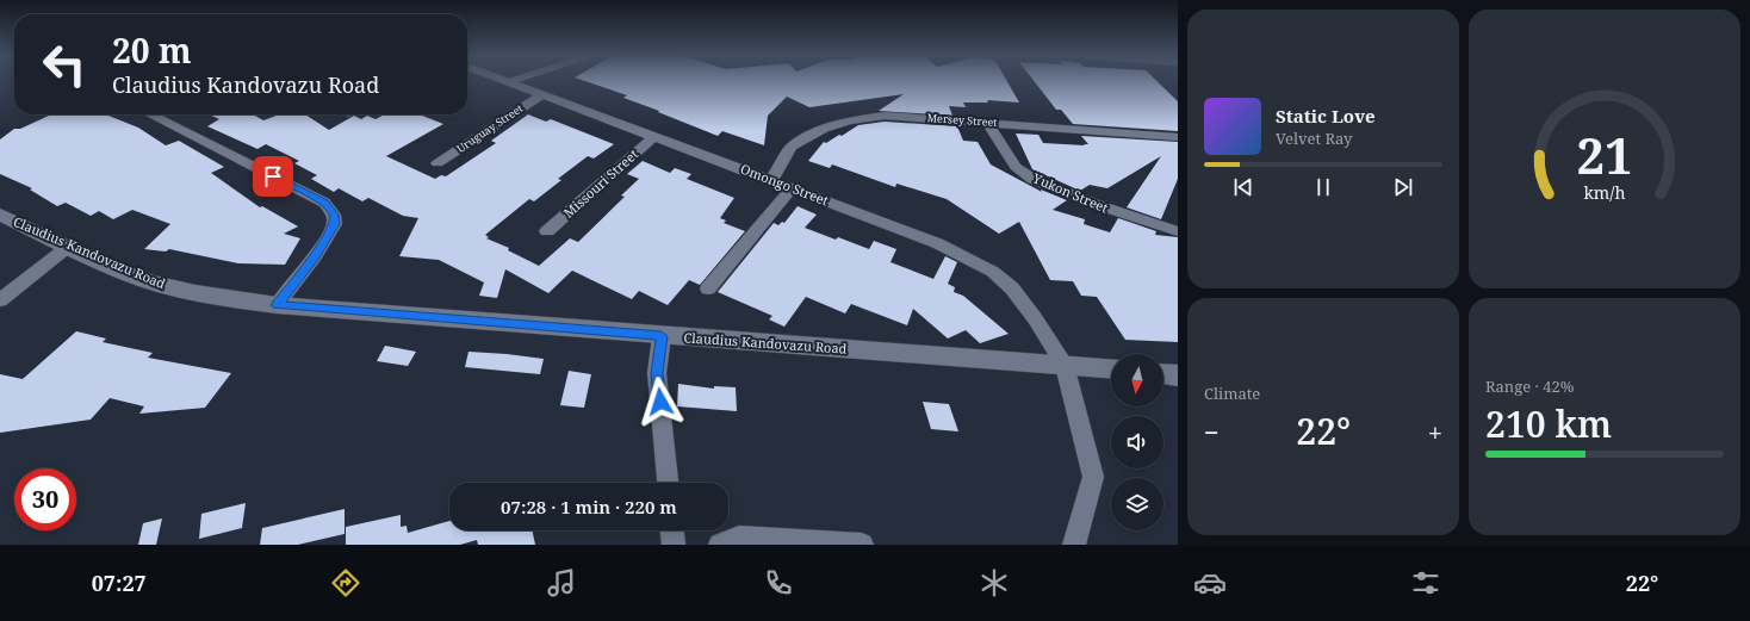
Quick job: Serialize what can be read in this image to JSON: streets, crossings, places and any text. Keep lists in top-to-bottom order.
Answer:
{
  "streets": {
    "street": [
      "Mersey Street",
      "Uruguay Street",
      "Missouri Street",
      "Omongo Street",
      "Yukon Street",
      "Claudius Kandovazu Road"
    ]
  },
  "crossings": [
    ["Mersey Street", "Omongo Street"],
    ["Mersey Street", "Yukon Street"],
    ["Uruguay Street", "Omongo Street"],
    ["Missouri Street", "Omongo Street"],
    ["Omongo Street", "Claudius Kandovazu Road"]
  ],
  "north": "bottom",
  "page": {
    "turn": ["20 m", "Claudius Kandovazu Road"],
    "song": ["Static Love", "Velvet Ray"],
    "tile": [
      "Climate",
      ["Range · 42%", "210 km"]
    ],
    "heat": ["−", "22°", "+"],
    "limit": "30",
    "trip": "07:28 · 1 min · 220 m",
    "tabs": ["07:27", "22°"],
    "gauge": ["21", "km/h"]
  }
}
